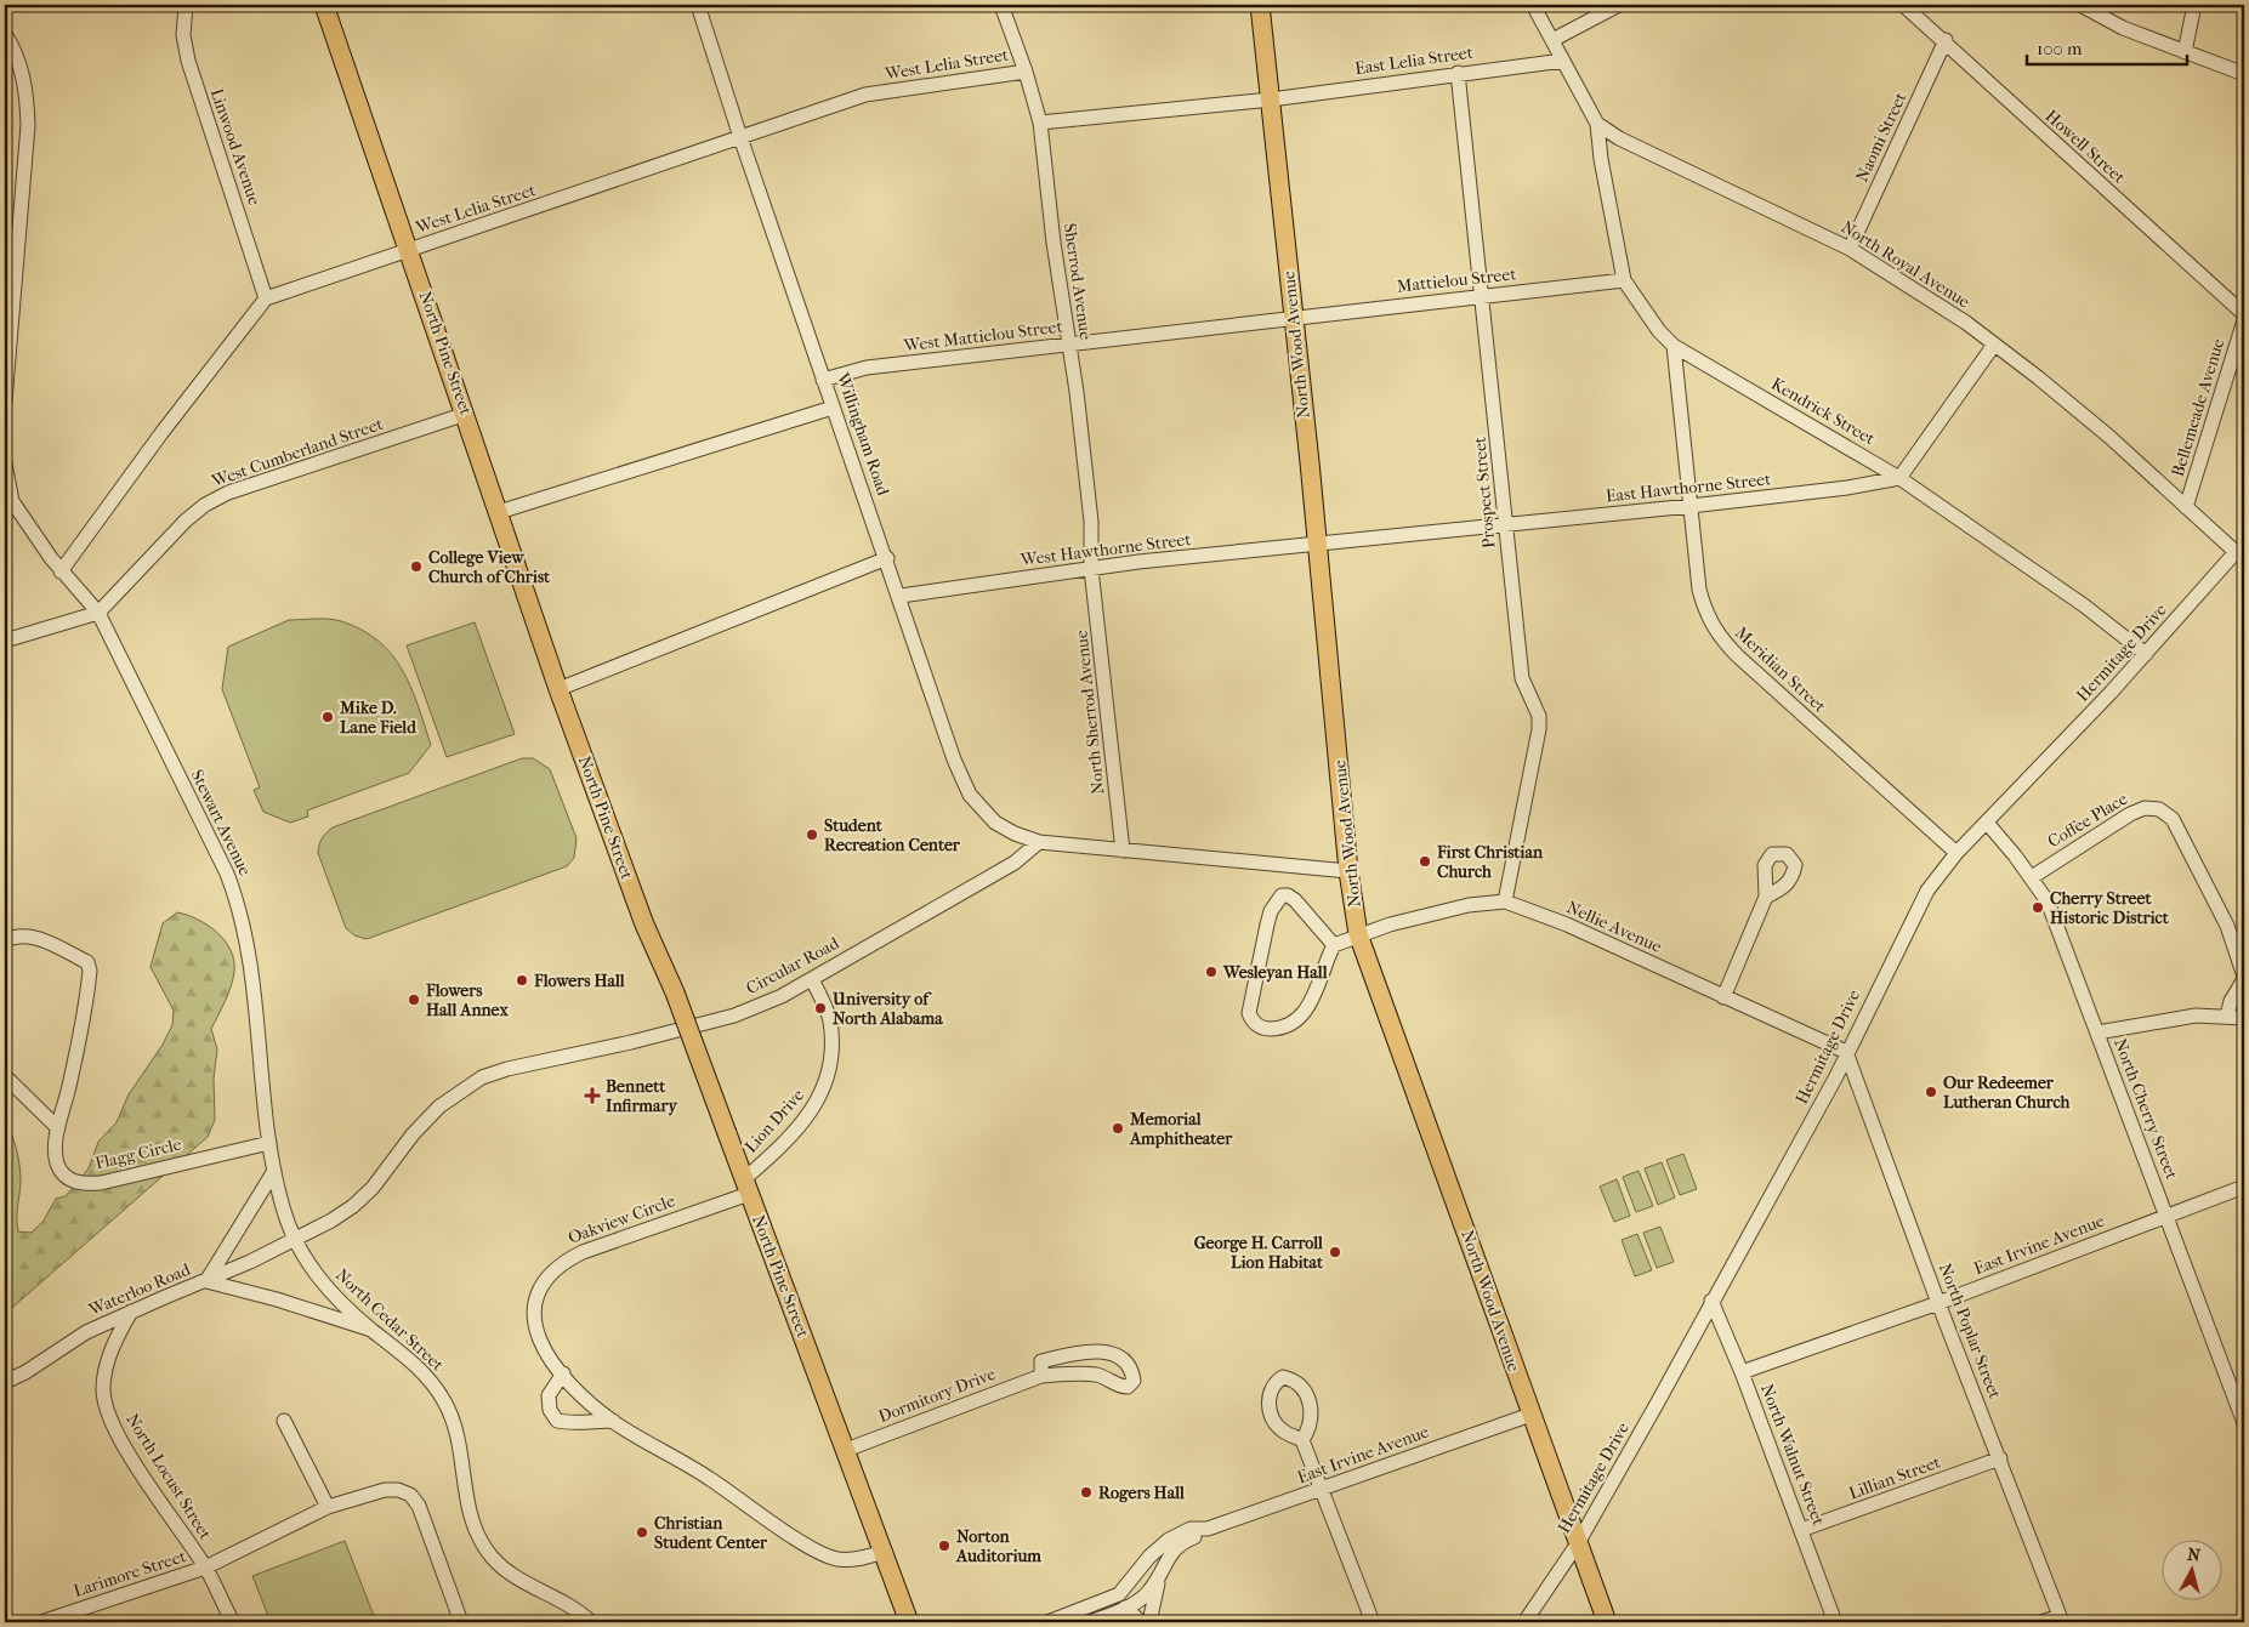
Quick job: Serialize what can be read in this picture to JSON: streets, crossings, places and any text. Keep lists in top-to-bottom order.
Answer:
{
  "streets": {
    "main road": ["North Wood Avenue", "North Pine Street"],
    "street": [
      "East Lelia Street",
      "West Lelia Street",
      "Naomi Street",
      "Linwood Avenue",
      "Howell Street",
      "North Royal Avenue",
      "Mattielou Street",
      "Sherrod Avenue",
      "West Mattielou Street",
      "Bellemeade Avenue",
      "Kendrick Street",
      "Willingham Road",
      "West Cumberland Street",
      "East Hawthorne Street",
      "Prospect Street",
      "West Hawthorne Street",
      "Hermitage Drive",
      "Meridian Street",
      "North Sherrod Avenue",
      "Coffee Place",
      "Stewart Avenue",
      "Nellie Avenue",
      "Circular Road",
      "North Cherry Street",
      "Lion Drive",
      "Flagg Circle",
      "Oakview Circle",
      "East Irvine Avenue",
      "Waterloo Road",
      "North Cedar Street",
      "North Poplar Street",
      "Dormitory Drive",
      "North Walnut Street",
      "North Locust Street",
      "Lillian Street",
      "Larimore Street"
    ]
  },
  "crossings": [
    ["East Lelia Street", "North Royal Avenue"],
    ["East Lelia Street", "North Wood Avenue"],
    ["East Lelia Street", "Prospect Street"],
    ["West Lelia Street", "Linwood Avenue"],
    ["West Lelia Street", "Sherrod Avenue"],
    ["West Lelia Street", "North Pine Street"],
    ["West Lelia Street", "Willingham Road"],
    ["Naomi Street", "Howell Street"],
    ["Naomi Street", "North Royal Avenue"],
    ["North Royal Avenue", "Bellemeade Avenue"],
    ["North Royal Avenue", "Kendrick Street"],
    ["North Royal Avenue", "Hermitage Drive"],
    ["Mattielou Street", "West Mattielou Street"],
    ["Mattielou Street", "North Wood Avenue"],
    ["Mattielou Street", "Kendrick Street"],
    ["Mattielou Street", "Prospect Street"],
    ["Sherrod Avenue", "West Mattielou Street"],
    ["Sherrod Avenue", "West Hawthorne Street"],
    ["Sherrod Avenue", "North Sherrod Avenue"],
    ["West Mattielou Street", "North Wood Avenue"],
    ["West Mattielou Street", "Willingham Road"],
    ["North Wood Avenue", "East Hawthorne Street"],
    ["North Wood Avenue", "West Hawthorne Street"],
    ["North Wood Avenue", "Hermitage Drive"],
    ["North Wood Avenue", "Nellie Avenue"],
    ["North Wood Avenue", "East Irvine Avenue"],
    ["North Pine Street", "West Cumberland Street"],
    ["North Pine Street", "Lion Drive"],
    ["North Pine Street", "Oakview Circle"],
    ["North Pine Street", "Dormitory Drive"],
    ["Kendrick Street", "East Hawthorne Street"],
    ["Kendrick Street", "Hermitage Drive"],
    ["Kendrick Street", "Meridian Street"],
    ["Willingham Road", "West Hawthorne Street"],
    ["Willingham Road", "Circular Road"],
    ["West Cumberland Street", "Stewart Avenue"],
    ["East Hawthorne Street", "Prospect Street"],
    ["East Hawthorne Street", "West Hawthorne Street"],
    ["East Hawthorne Street", "Meridian Street"],
    ["Prospect Street", "Nellie Avenue"],
    ["West Hawthorne Street", "North Sherrod Avenue"],
    ["Hermitage Drive", "Meridian Street"],
    ["Hermitage Drive", "Nellie Avenue"],
    ["Hermitage Drive", "North Cherry Street"],
    ["Hermitage Drive", "North Poplar Street"],
    ["Hermitage Drive", "North Walnut Street"],
    ["Coffee Place", "North Cherry Street"],
    ["Stewart Avenue", "Circular Road"],
    ["Stewart Avenue", "Flagg Circle"],
    ["Stewart Avenue", "Waterloo Road"],
    ["Stewart Avenue", "North Cedar Street"],
    ["Nellie Avenue", "North Poplar Street"],
    ["Circular Road", "Lion Drive"],
    ["Circular Road", "Waterloo Road"],
    ["Circular Road", "North Cedar Street"],
    ["North Cherry Street", "East Irvine Avenue"],
    ["Lion Drive", "Oakview Circle"],
    ["East Irvine Avenue", "North Poplar Street"],
    ["East Irvine Avenue", "North Walnut Street"],
    ["Waterloo Road", "North Cedar Street"],
    ["Waterloo Road", "North Locust Street"],
    ["North Poplar Street", "Lillian Street"],
    ["North Walnut Street", "Lillian Street"],
    ["North Locust Street", "Larimore Street"]
  ],
  "places": {
    "other": [
      "College View Church of Christ",
      "Mike D. Lane Field",
      "Student Recreation Center",
      "First Christian Church",
      "Cherry Street Historic District",
      "Wesleyan Hall",
      "Flowers Hall",
      "Flowers Hall Annex",
      "University of North Alabama",
      "Our Redeemer Lutheran Church",
      "Memorial Amphitheater",
      "George H. Carroll Lion Habitat",
      "Rogers Hall",
      "Christian Student Center",
      "Norton Auditorium"
    ],
    "health": ["Bennett Infirmary"]
  },
  "scale_bar": "100 m",
  "north": "top"
}
